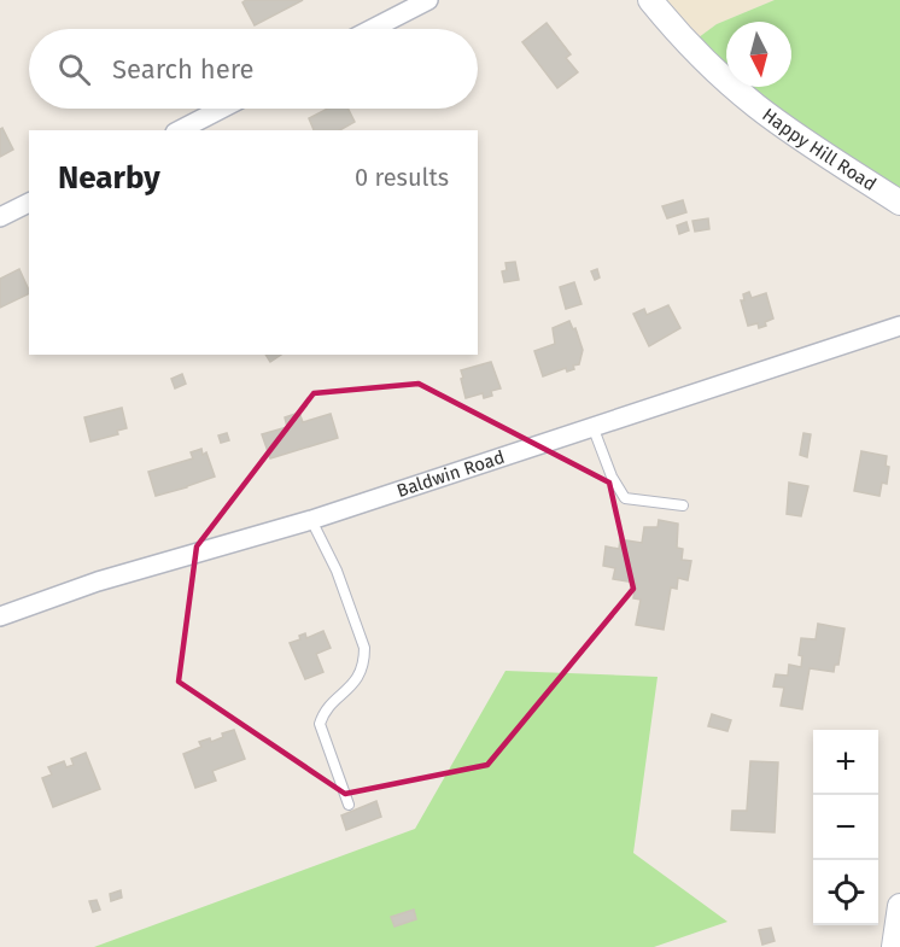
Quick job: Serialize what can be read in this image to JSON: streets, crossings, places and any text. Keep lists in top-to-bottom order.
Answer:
{
  "streets": {
    "street": ["Happy Hill Road", "Baldwin Road"]
  },
  "north": "bottom",
  "page": {
    "search": "Search here",
    "heading": ["Nearby", "0 results"],
    "map_buttons": ["+", "−"]
  }
}
